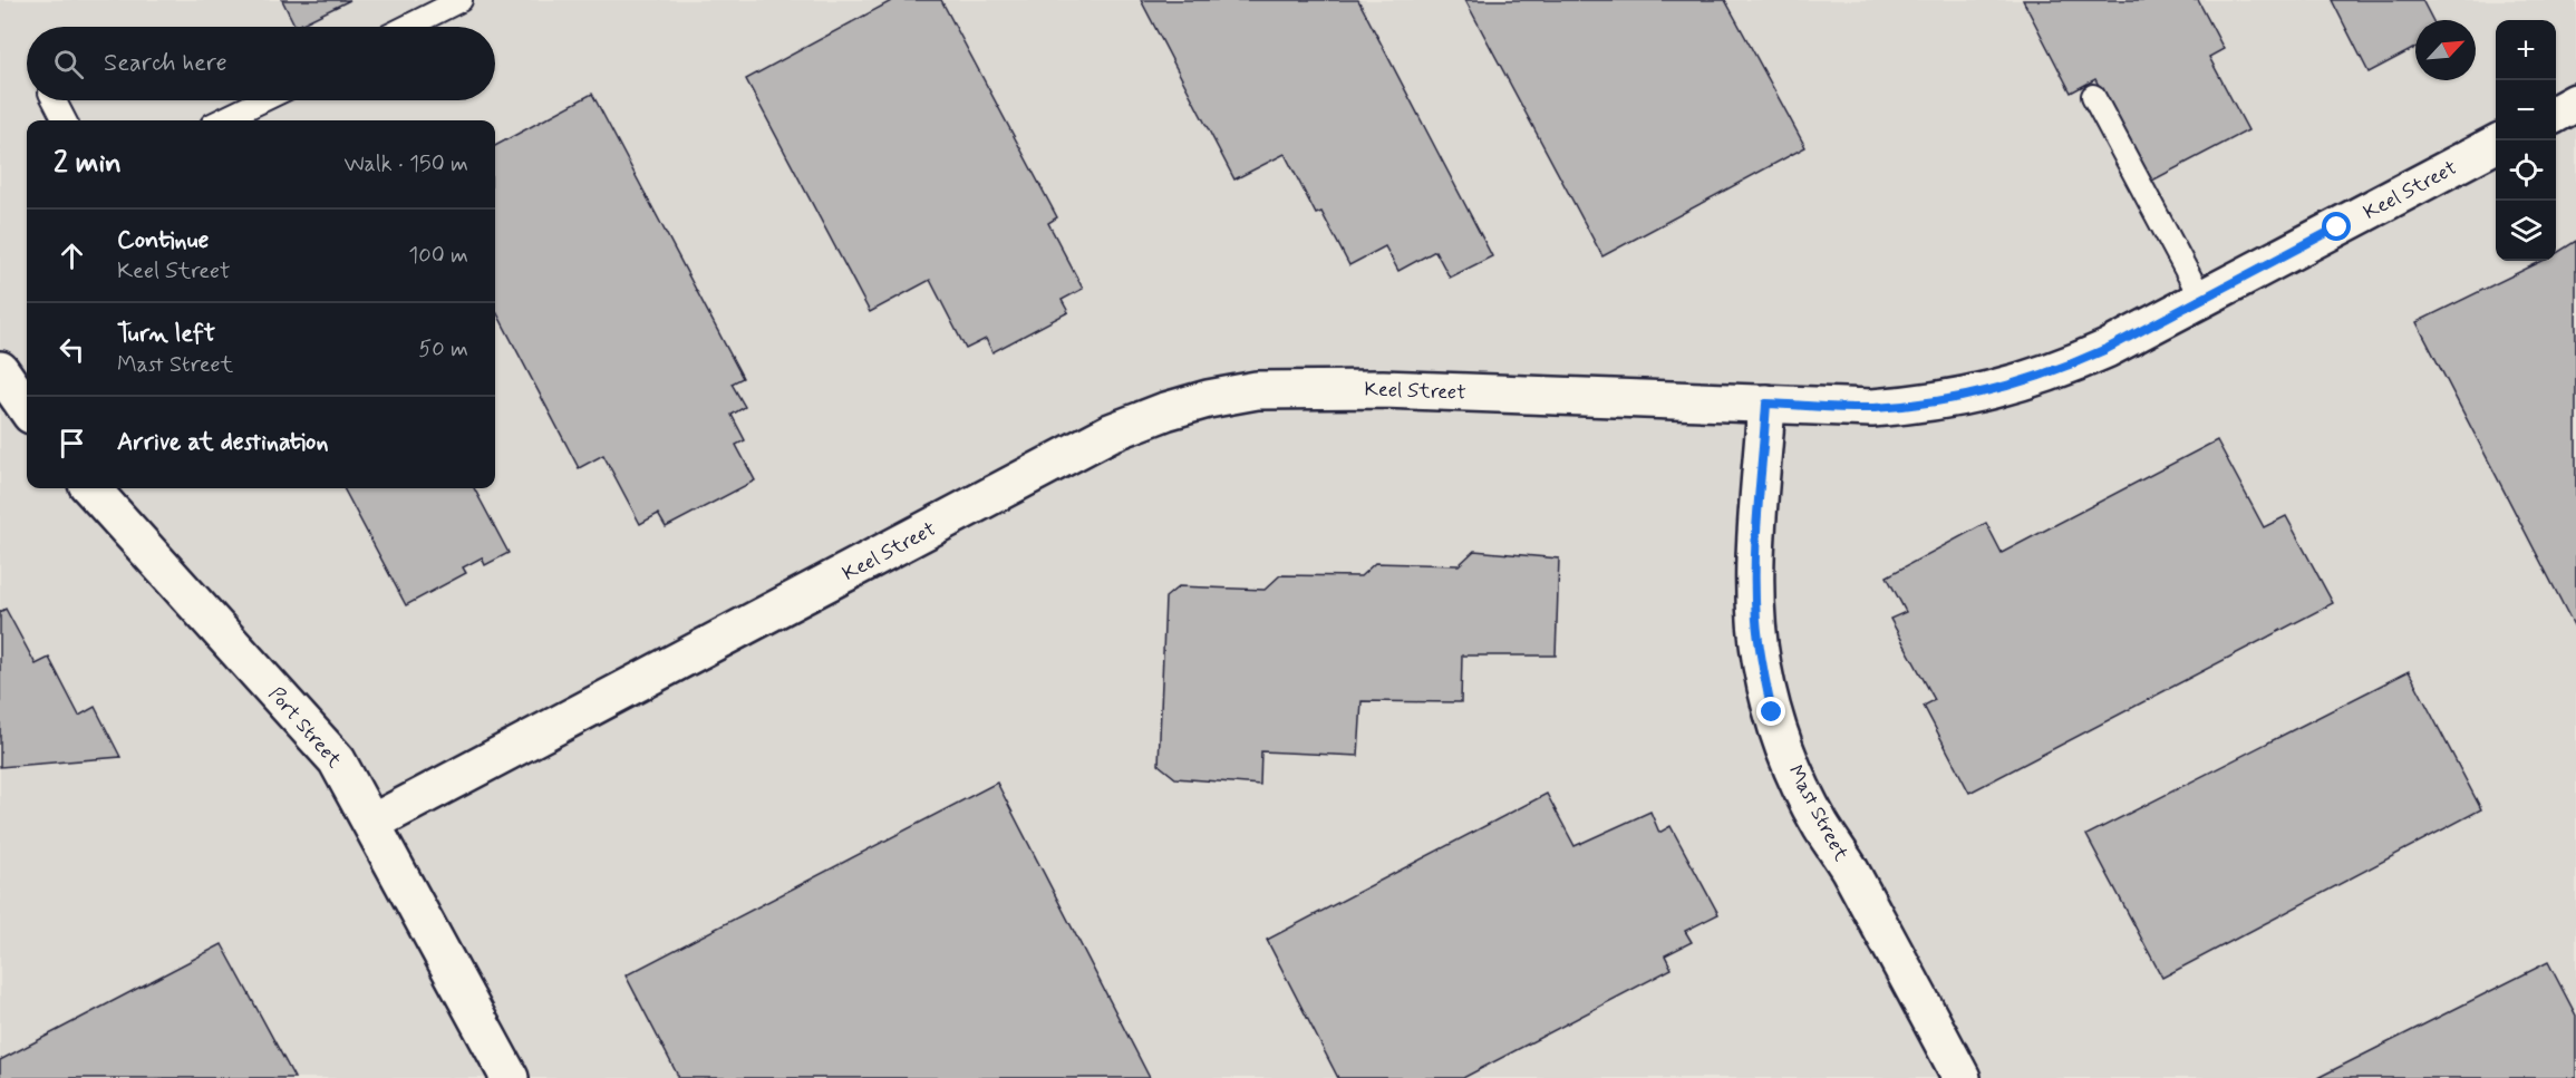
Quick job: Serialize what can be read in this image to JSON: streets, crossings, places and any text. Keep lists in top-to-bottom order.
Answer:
{
  "streets": {
    "street": ["Keel Street", "Port Street", "Mast Street"]
  },
  "crossings": [
    ["Keel Street", "Port Street"],
    ["Keel Street", "Mast Street"]
  ],
  "north": "top right",
  "page": {
    "map_buttons": ["+", "−"],
    "search": "Search here",
    "heading": ["2 min", "Walk · 150 m"],
    "list": [
      ["Continue", "Keel Street", "100 m"],
      ["Turn left", "Mast Street", "50 m"],
      "Arrive at destination"
    ]
  }
}
